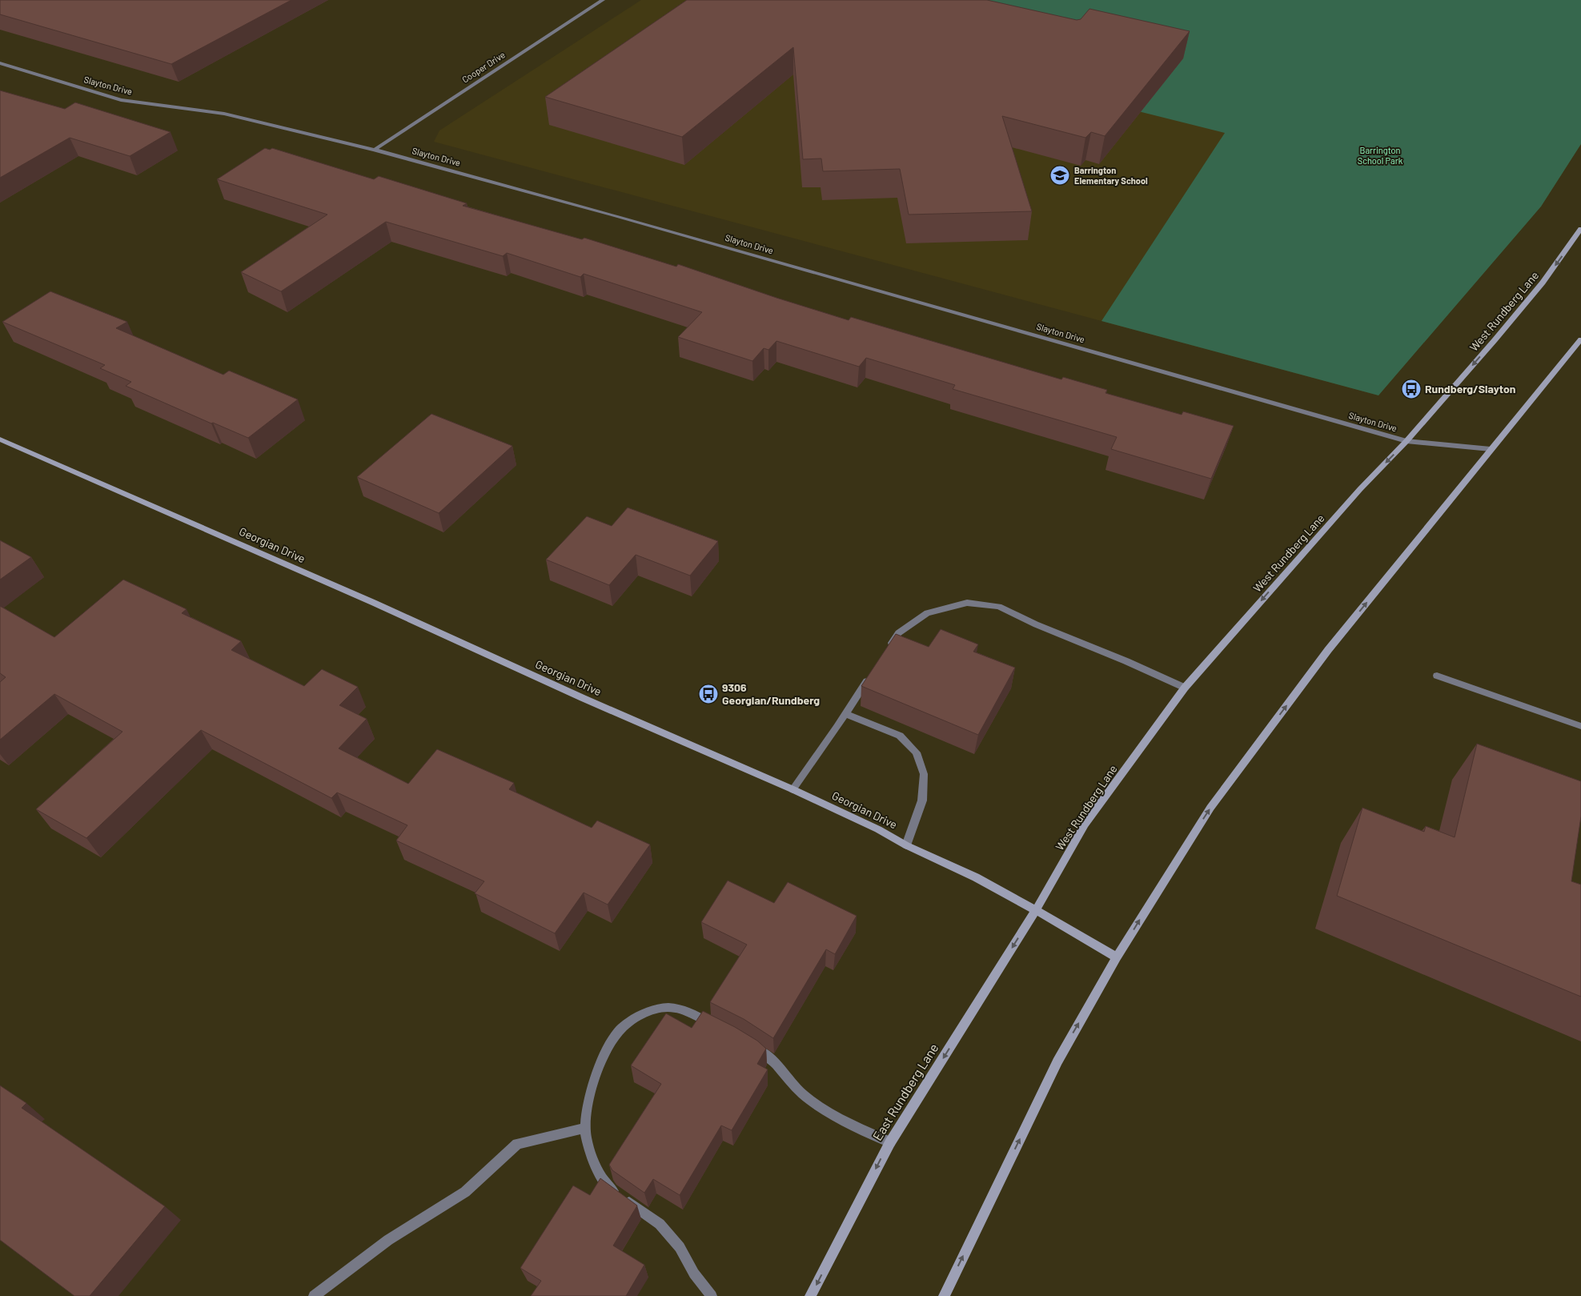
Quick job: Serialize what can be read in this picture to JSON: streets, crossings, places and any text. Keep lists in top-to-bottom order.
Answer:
{
  "streets": {
    "main road": ["West Rundberg Lane", "Georgian Drive", "East Rundberg Lane"],
    "street": ["Cooper Drive", "Slayton Drive"]
  },
  "crossings": [
    ["Cooper Drive", "Slayton Drive"],
    ["Slayton Drive", "West Rundberg Lane"],
    ["West Rundberg Lane", "Georgian Drive"],
    ["West Rundberg Lane", "East Rundberg Lane"],
    ["Georgian Drive", "East Rundberg Lane"]
  ],
  "one_way": ["East Rundberg Lane"],
  "parks": ["Barrington School Park"],
  "places": {
    "school or university": ["Barrington Elementary School"],
    "bus stop": ["Rundberg/Slayton", "9306 Georgian/Rundberg"]
  }
}
